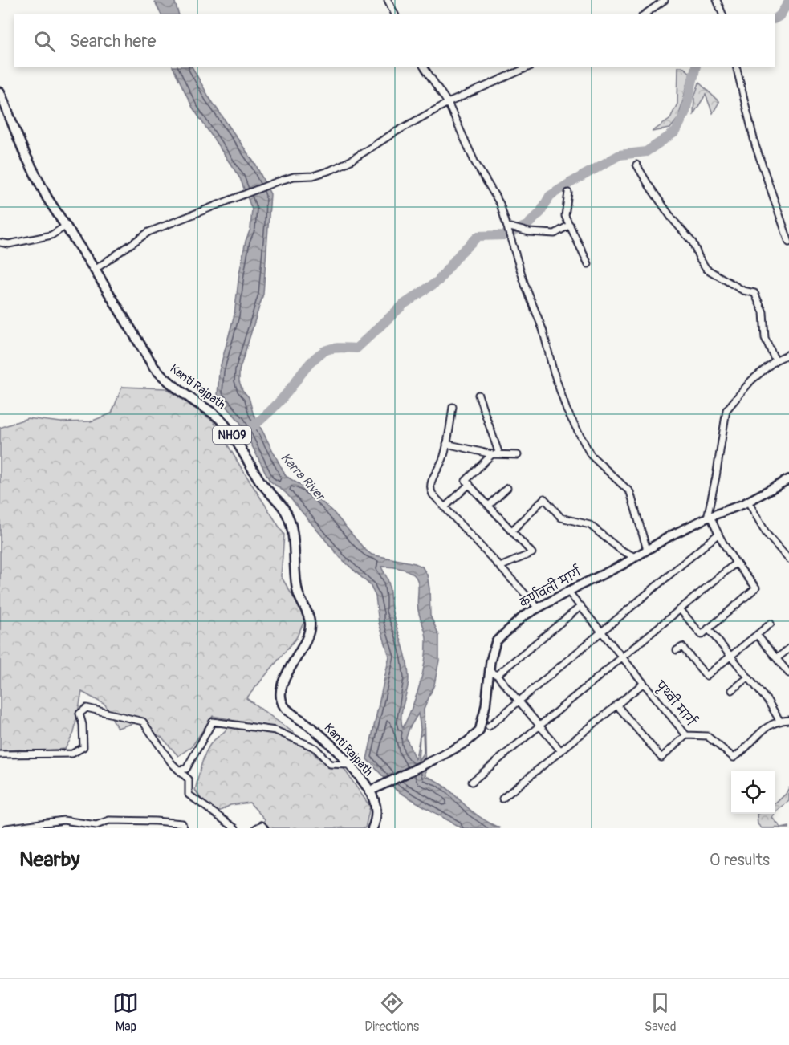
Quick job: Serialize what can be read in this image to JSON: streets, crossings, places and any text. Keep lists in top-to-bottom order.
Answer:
{
  "streets": {
    "main road": ["Kanti Rajpath", "NH09", "कर्णवती मार्ग"],
    "street": ["पृथ्वी मार्ग"]
  },
  "crossings": [
    ["Kanti Rajpath", "NH09"],
    ["Kanti Rajpath", "कर्णवती मार्ग"],
    ["NH09", "कर्णवती मार्ग"],
    ["कर्णवती मार्ग", "पृथ्वी मार्ग"]
  ],
  "water": ["Karra River"],
  "page": {
    "search": "Search here",
    "heading": ["Nearby", "0 results"],
    "nav": ["Map", "Directions", "Saved"]
  }
}
